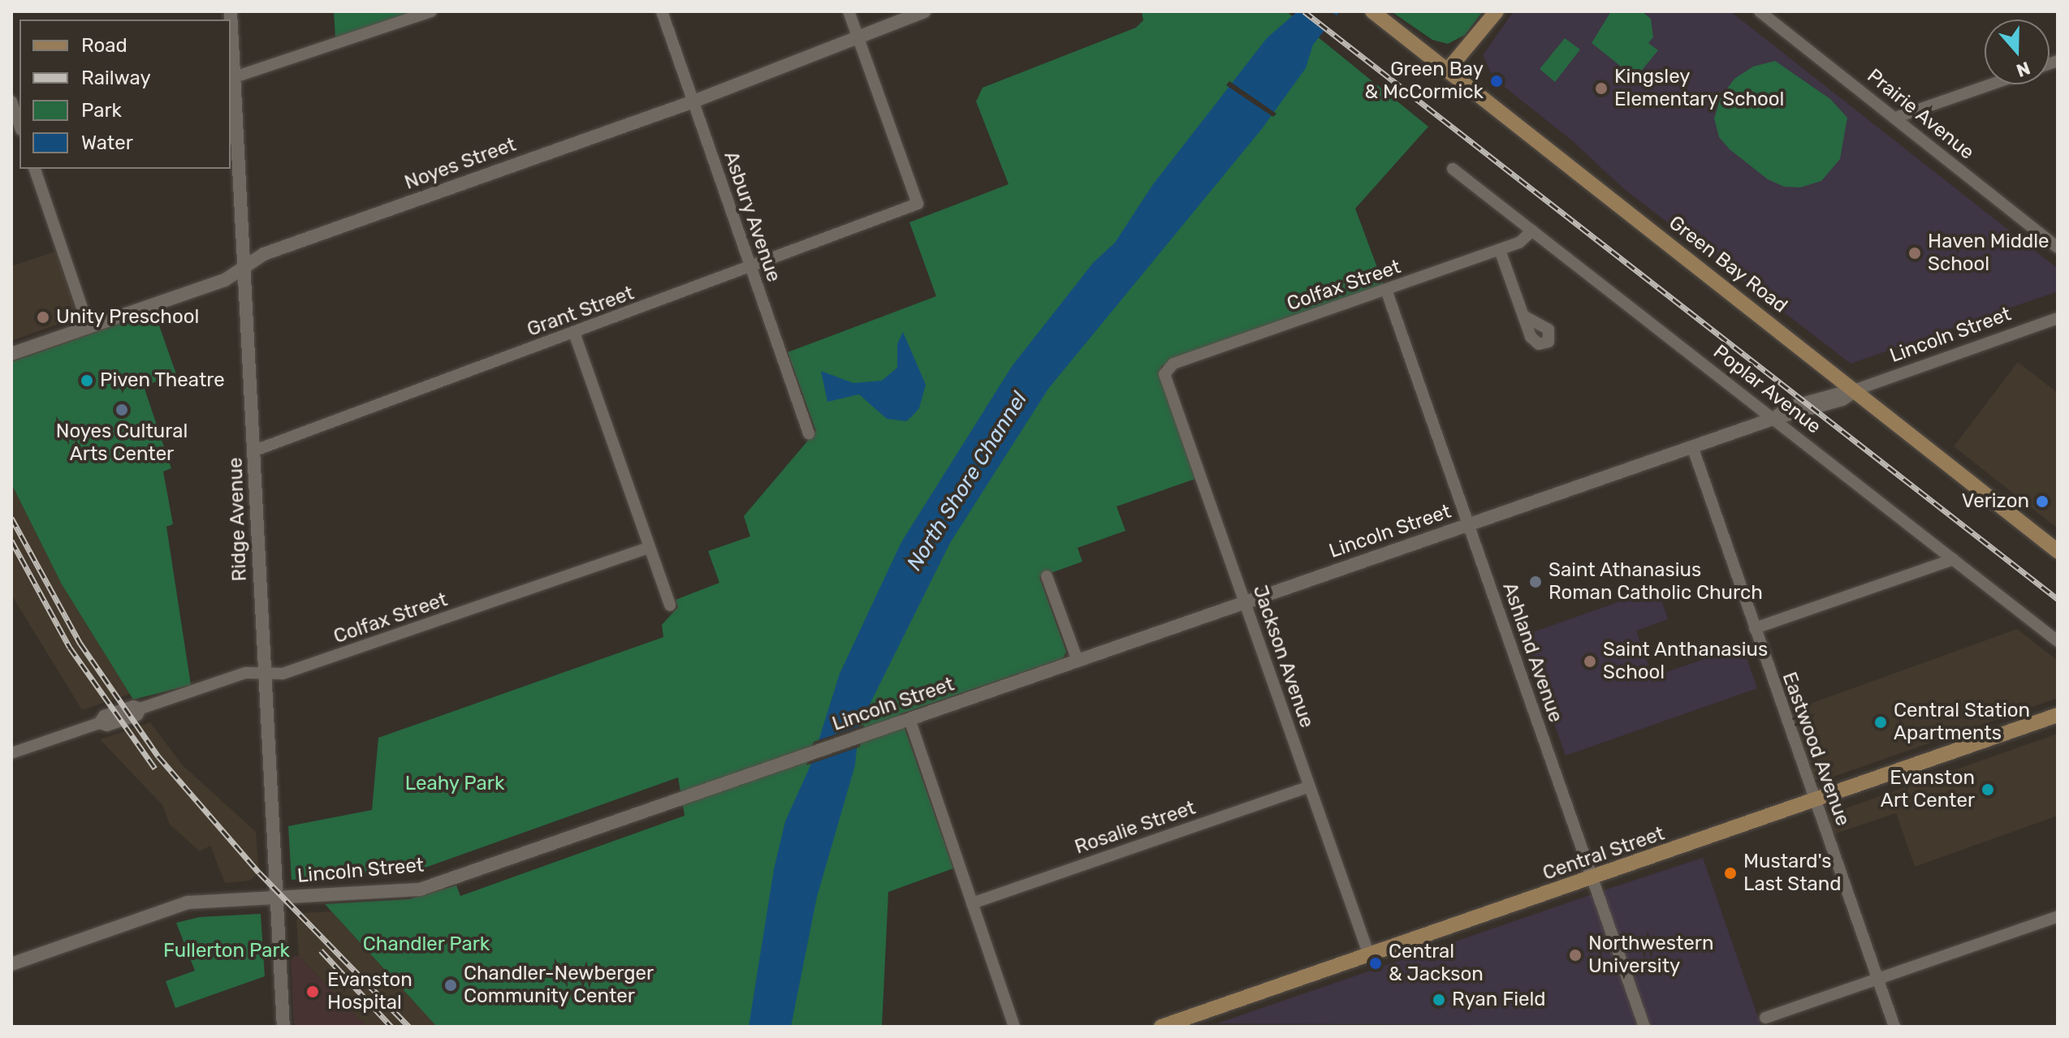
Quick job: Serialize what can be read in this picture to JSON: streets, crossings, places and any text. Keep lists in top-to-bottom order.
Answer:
{
  "streets": {
    "main road": ["Green Bay Road", "Central Street"],
    "street": [
      "Prairie Avenue",
      "Noyes Street",
      "Asbury Avenue",
      "Colfax Street",
      "Grant Street",
      "Lincoln Street",
      "Poplar Avenue",
      "Ridge Avenue",
      "Ashland Avenue",
      "Jackson Avenue",
      "Eastwood Avenue",
      "Rosalie Street"
    ]
  },
  "crossings": [
    ["Noyes Street", "Asbury Avenue"],
    ["Noyes Street", "Grant Street"],
    ["Noyes Street", "Ridge Avenue"],
    ["Asbury Avenue", "Grant Street"],
    ["Green Bay Road", "Lincoln Street"],
    ["Colfax Street", "Poplar Avenue"],
    ["Colfax Street", "Ridge Avenue"],
    ["Colfax Street", "Ashland Avenue"],
    ["Colfax Street", "Jackson Avenue"],
    ["Grant Street", "Ridge Avenue"],
    ["Lincoln Street", "Poplar Avenue"],
    ["Lincoln Street", "Ridge Avenue"],
    ["Lincoln Street", "Ashland Avenue"],
    ["Lincoln Street", "Jackson Avenue"],
    ["Lincoln Street", "Eastwood Avenue"],
    ["Ashland Avenue", "Central Street"],
    ["Jackson Avenue", "Rosalie Street"],
    ["Jackson Avenue", "Central Street"],
    ["Eastwood Avenue", "Central Street"]
  ],
  "water": ["North Shore Channel"],
  "parks": ["Leahy Park", "Chandler Park", "Fullerton Park"],
  "places": [
    "Green Bay & McCormick",
    "Kingsley Elementary School",
    "Haven Middle School",
    "Unity Preschool",
    "Piven Theatre",
    "Noyes Cultural Arts Center",
    "Verizon",
    "Saint Athanasius Roman Catholic Church",
    "Saint Anthanasius School",
    "Central Station Apartments",
    "Evanston Art Center",
    "Mustard's Last Stand",
    "Northwestern University",
    "Central & Jackson",
    "Chandler-Newberger Community Center",
    "Evanston Hospital",
    "Ryan Field"
  ],
  "legend": [
    "Road",
    "Railway",
    "Park",
    "Water"
  ],
  "north": "bottom"
}
